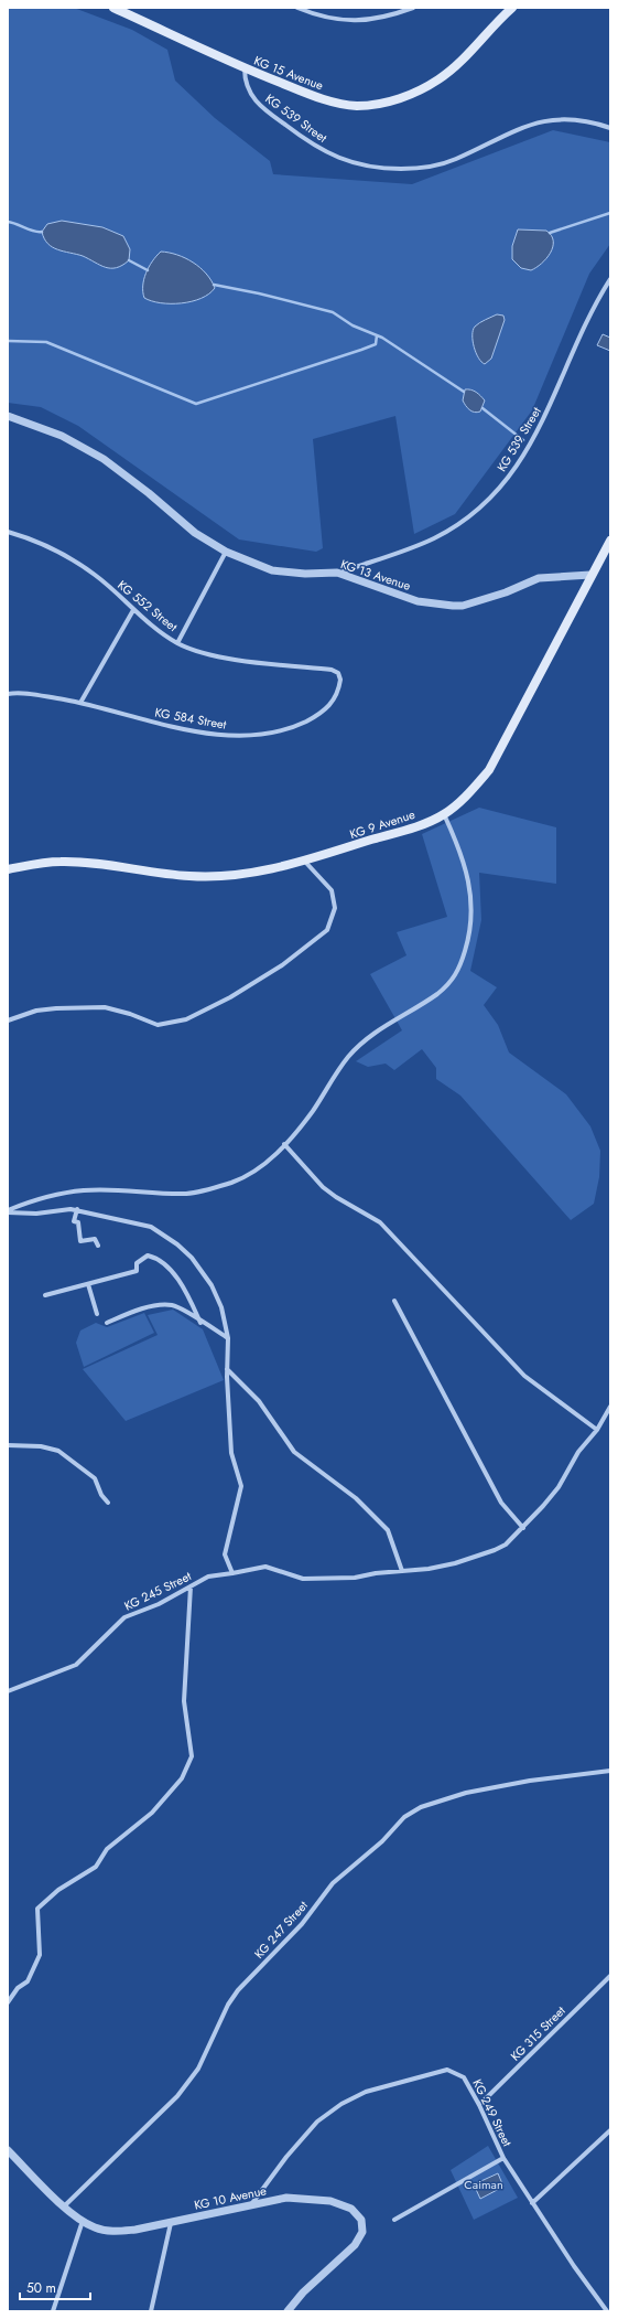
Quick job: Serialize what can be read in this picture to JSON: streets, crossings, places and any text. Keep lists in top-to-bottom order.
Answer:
{
  "streets": {
    "main road": ["KG 15 Avenue", "KG 9 Avenue"],
    "street": [
      "KG 539 Street",
      "KG 13 Avenue",
      "KG 552 Street",
      "KG 584 Street",
      "KG 245 Street",
      "KG 247 Street",
      "KG 315 Street",
      "KG 249 Street",
      "KG 10 Avenue"
    ]
  },
  "crossings": [
    ["KG 15 Avenue", "KG 539 Street"],
    ["KG 539 Street", "KG 13 Avenue"],
    ["KG 13 Avenue", "KG 9 Avenue"],
    ["KG 552 Street", "KG 584 Street"],
    ["KG 247 Street", "KG 10 Avenue"],
    ["KG 315 Street", "KG 249 Street"],
    ["KG 249 Street", "KG 10 Avenue"]
  ],
  "parks": ["Caiman"],
  "scale_bar": "50 m"
}
